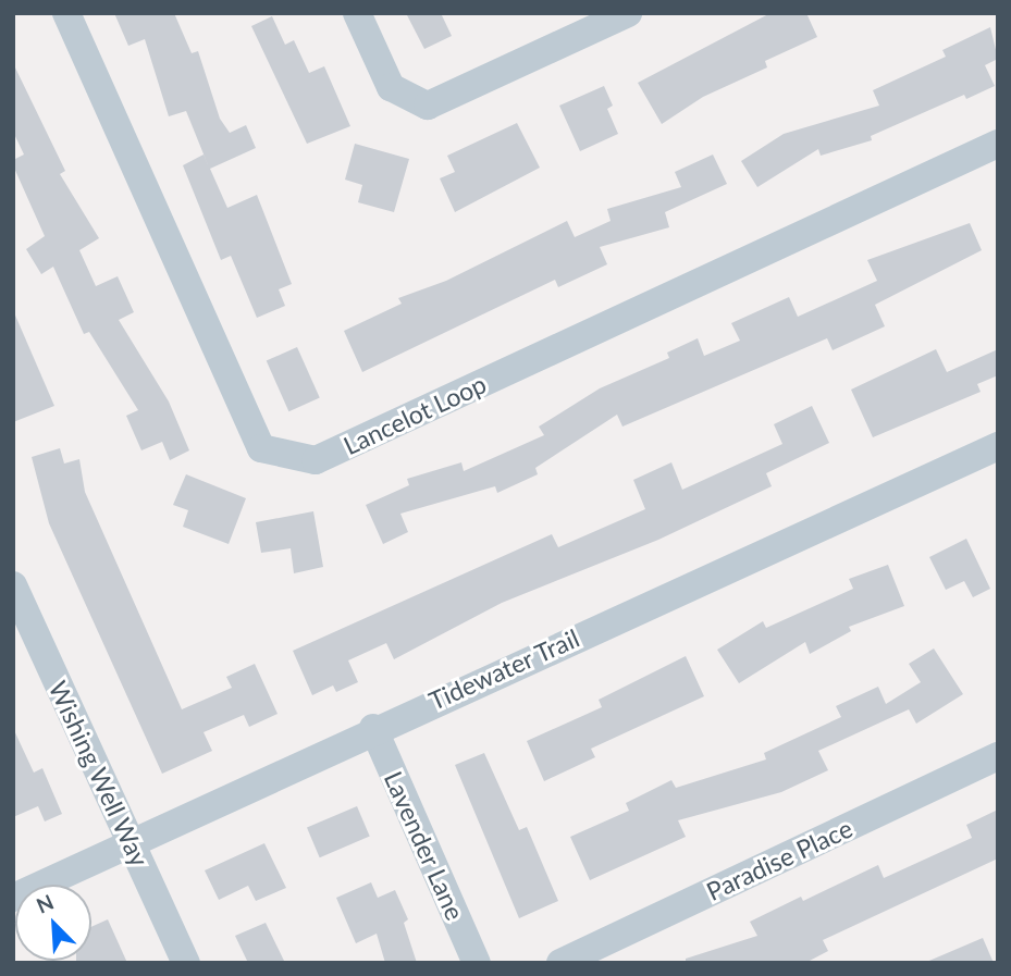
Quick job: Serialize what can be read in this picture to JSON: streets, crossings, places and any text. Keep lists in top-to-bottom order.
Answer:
{
  "streets": {
    "street": [
      "Lancelot Loop",
      "Tidewater Trail",
      "Wishing Well Way",
      "Lavender Lane",
      "Paradise Place"
    ]
  },
  "crossings": [
    ["Tidewater Trail", "Wishing Well Way"],
    ["Tidewater Trail", "Lavender Lane"]
  ],
  "north": "top left"
}
